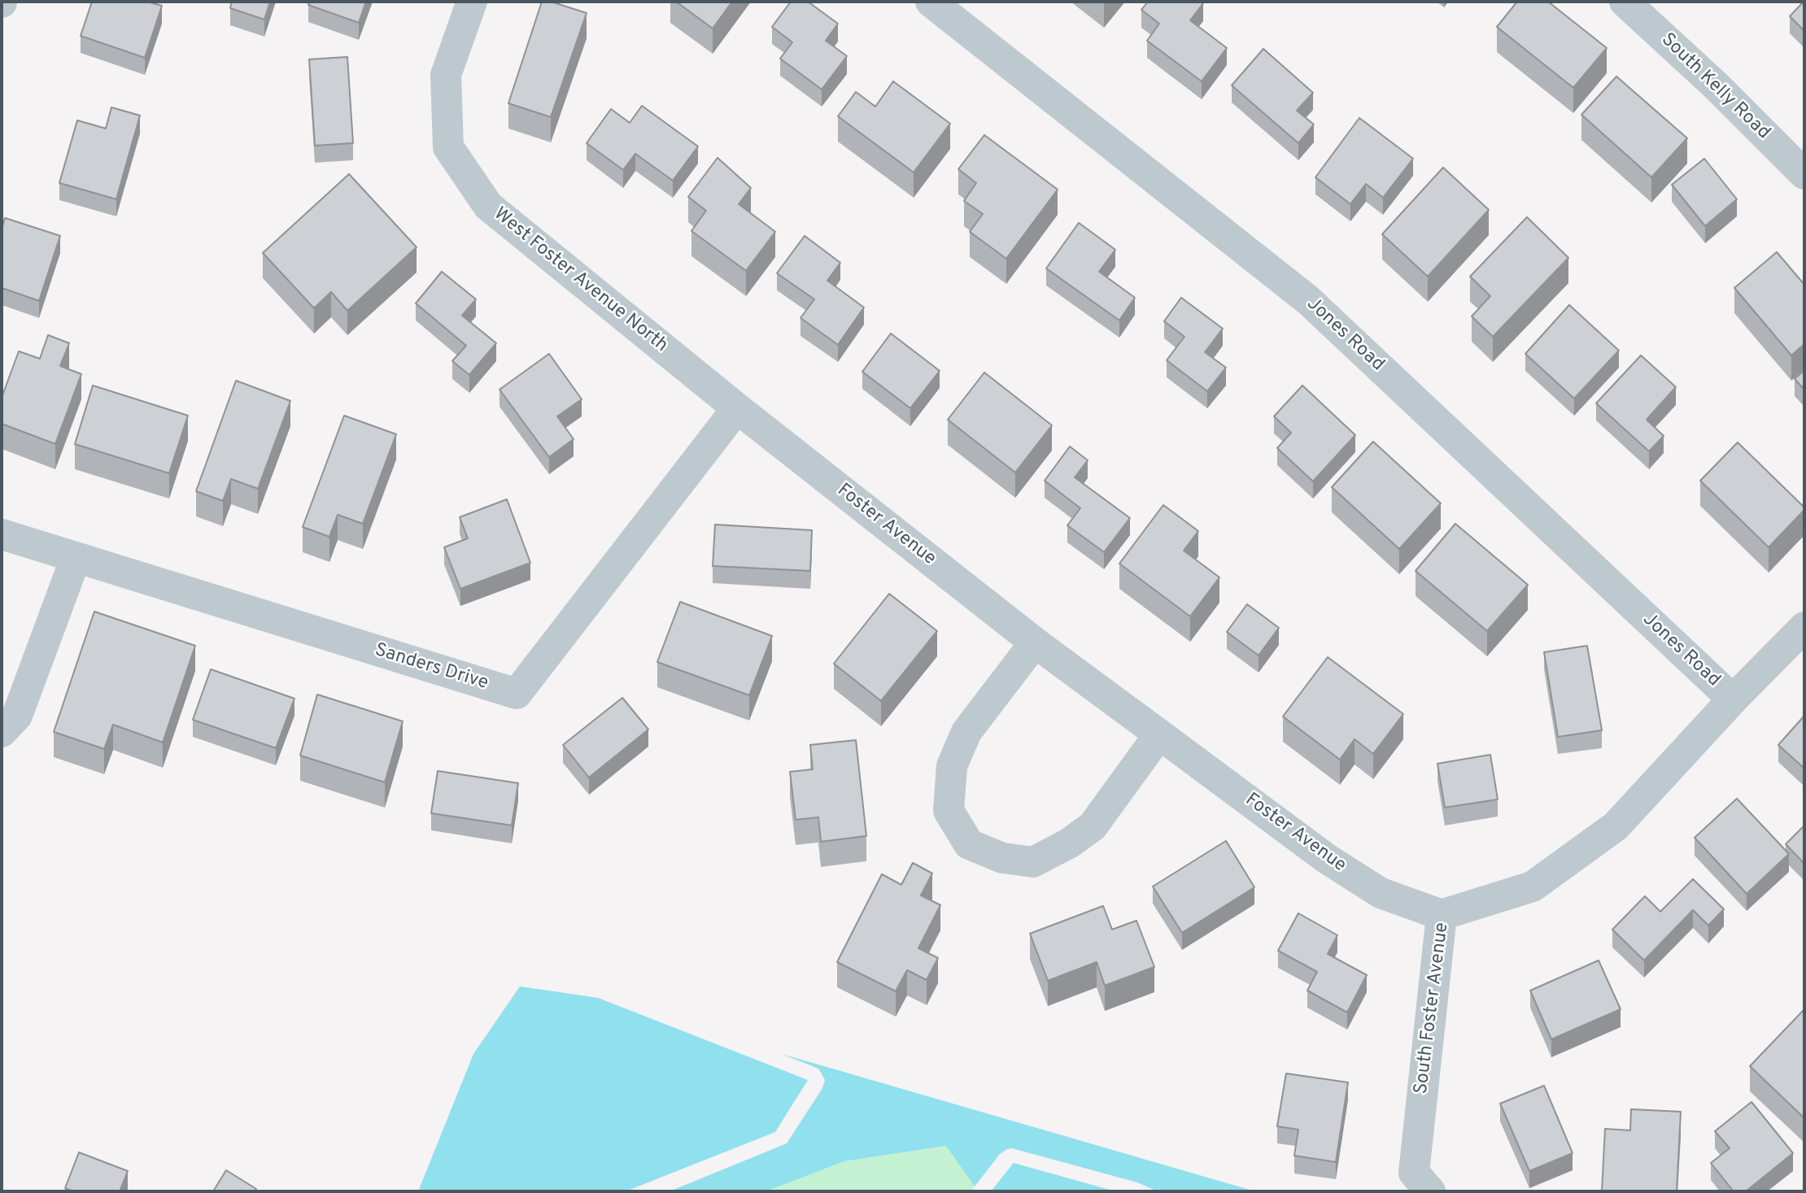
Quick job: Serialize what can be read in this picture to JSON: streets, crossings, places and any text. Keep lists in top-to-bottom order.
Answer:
{
  "streets": {
    "street": [
      "South Kelly Road",
      "West Foster Avenue North",
      "Jones Road",
      "Foster Avenue",
      "Sanders Drive",
      "South Foster Avenue"
    ]
  },
  "crossings": [
    ["West Foster Avenue North", "Foster Avenue"],
    ["West Foster Avenue North", "Sanders Drive"],
    ["Jones Road", "South Foster Avenue"],
    ["Foster Avenue", "Sanders Drive"],
    ["Foster Avenue", "South Foster Avenue"]
  ]
}
